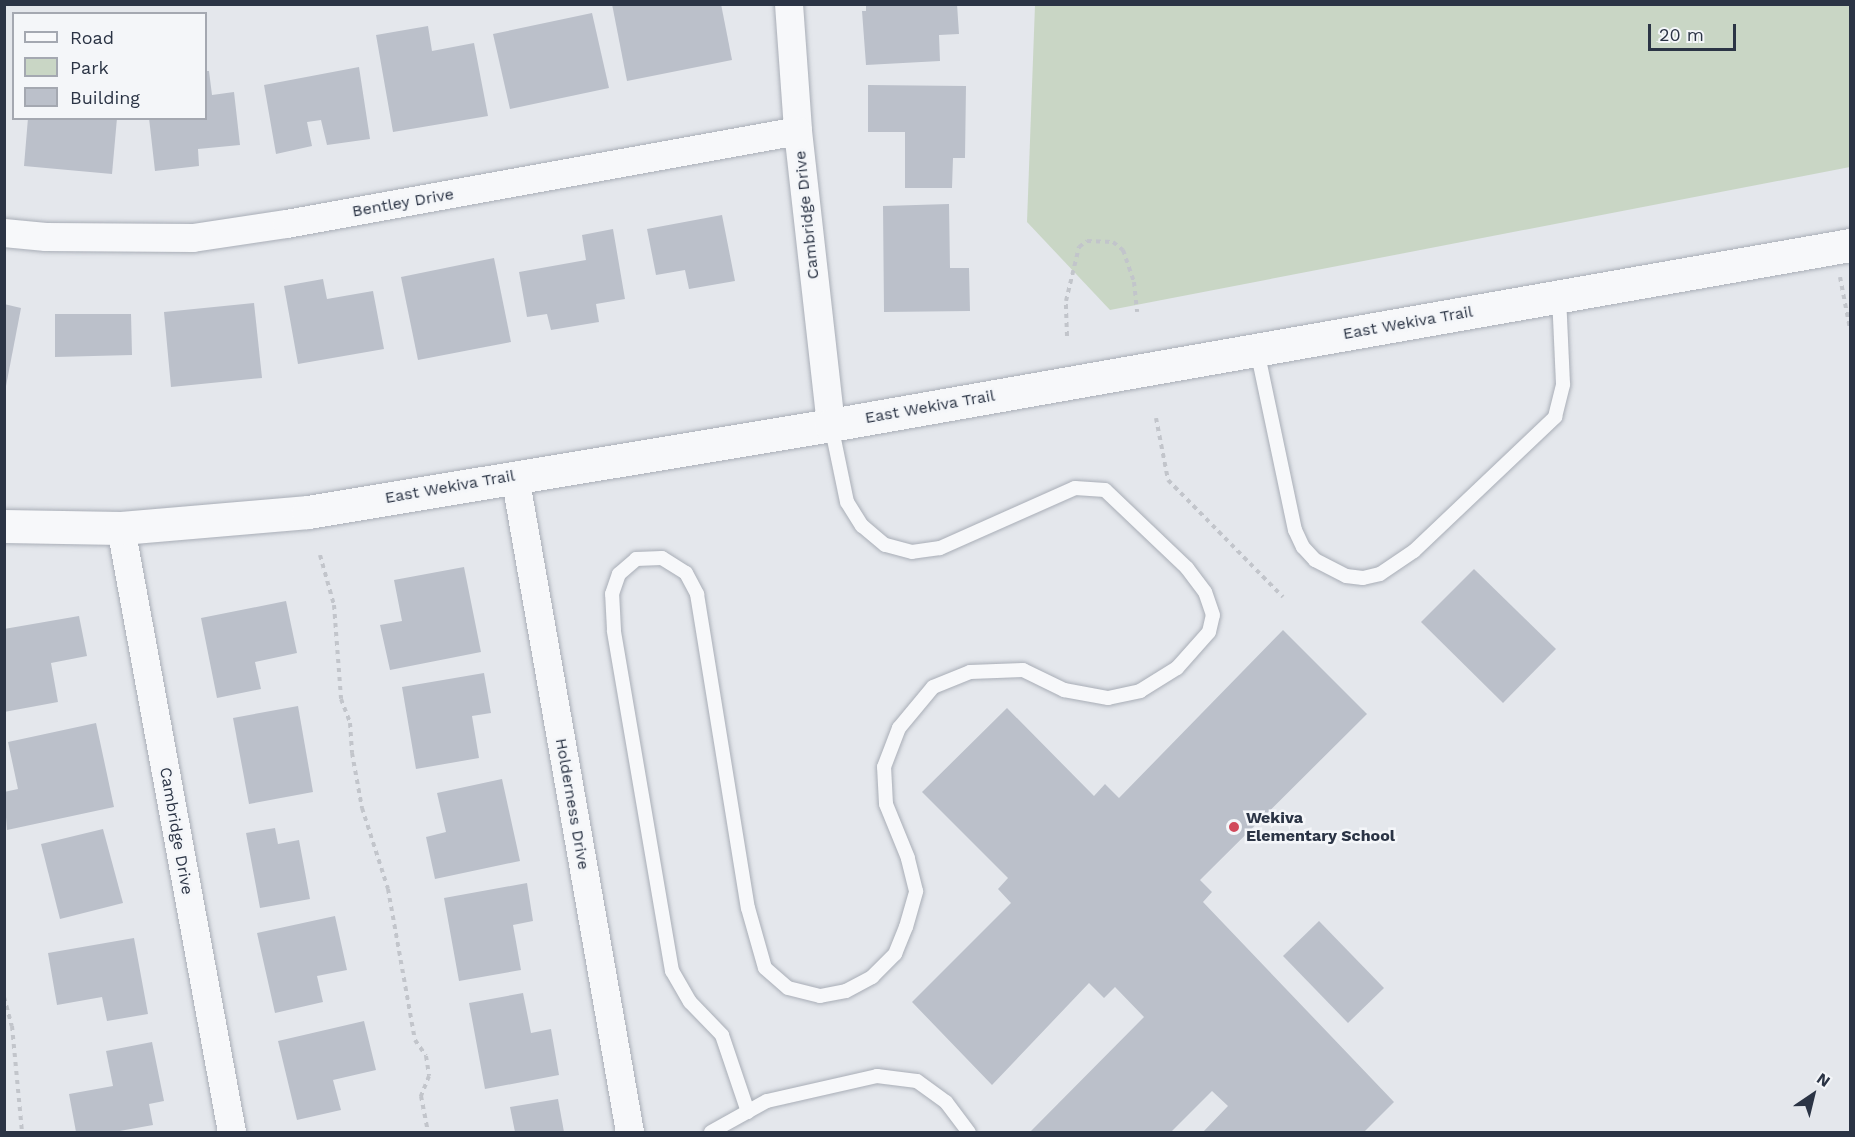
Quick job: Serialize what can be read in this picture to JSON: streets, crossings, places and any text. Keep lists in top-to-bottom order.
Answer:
{
  "streets": {
    "street": [
      "Bentley Drive",
      "Cambridge Drive",
      "East Wekiva Trail",
      "Holderness Drive"
    ]
  },
  "crossings": [
    ["Bentley Drive", "Cambridge Drive"],
    ["Cambridge Drive", "East Wekiva Trail"],
    ["East Wekiva Trail", "Holderness Drive"]
  ],
  "places": ["Wekiva Elementary School"],
  "legend": ["Road", "Park", "Building"],
  "scale_bar": "20 m",
  "north": "top right"
}
